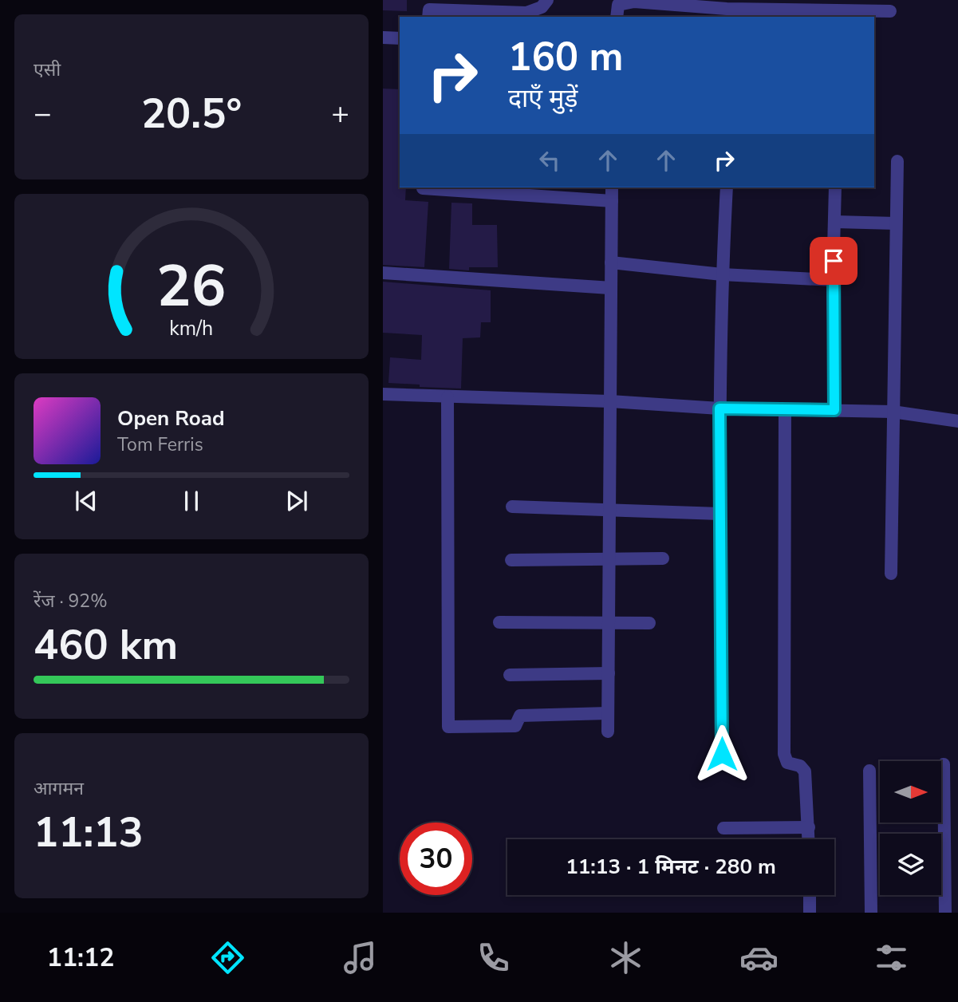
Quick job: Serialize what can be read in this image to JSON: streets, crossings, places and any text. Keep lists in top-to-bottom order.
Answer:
{
  "north": "right",
  "page": {
    "tile": [
      "एसी",
      ["रेंज · 92%", "460 km"],
      ["आगमन", "11:13"]
    ],
    "turn": ["160 m", "दाएँ मुड़ें"],
    "heat": ["−", "20.5°", "+"],
    "song": ["Open Road", "Tom Ferris"],
    "limit": "30",
    "trip": "11:13 · 1 मिनट · 280 m",
    "tabs": "11:12",
    "gauge": ["26", "km/h"]
  }
}
